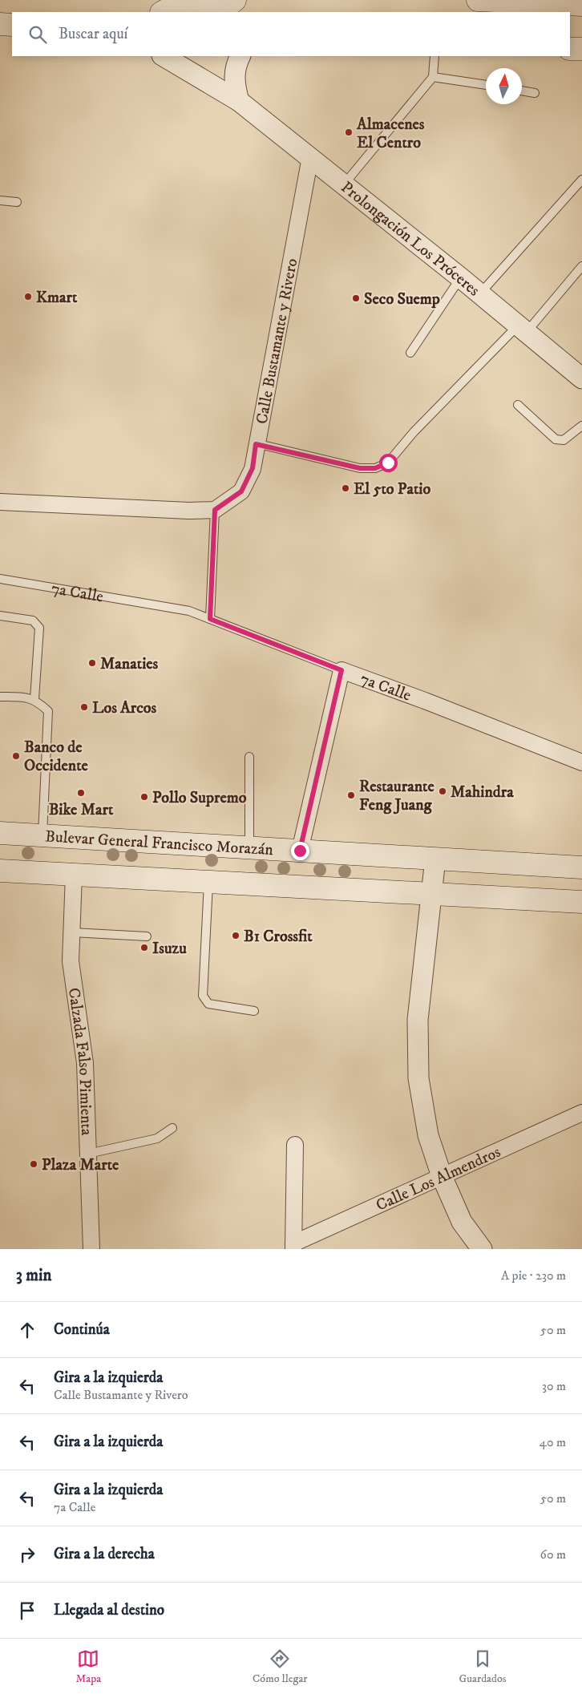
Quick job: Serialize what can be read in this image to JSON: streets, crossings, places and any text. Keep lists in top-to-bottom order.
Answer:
{
  "streets": {
    "main road": ["Bulevar General Francisco Morazán"],
    "street": [
      "Prolongación Los Próceres",
      "Calle Bustamante y Rivero",
      "7a Calle",
      "Calzada Falso Pimienta",
      "Calle Los Almendros"
    ]
  },
  "crossings": [
    ["Prolongación Los Próceres", "Calle Bustamante y Rivero"]
  ],
  "places": [
    "Almacenes El Centro",
    "Kmart",
    "Seco Suemp",
    "El 5to Patio",
    "Manaties",
    "Los Arcos",
    "Banco de Occidente",
    "Mahindra",
    "Bike Mart",
    "Restaurante Feng Juang",
    "Pollo Supremo",
    "B1 Crossfit",
    "Isuzu",
    "Plaza Marte"
  ],
  "north": "top",
  "page": {
    "search": "Buscar aquí",
    "heading": ["3 min", "A pie · 230 m"],
    "list": [
      ["Continúa", "50 m"],
      ["Gira a la izquierda", "Calle Bustamante y Rivero", "30 m"],
      ["Gira a la izquierda", "40 m"],
      ["Gira a la izquierda", "7a Calle", "50 m"],
      ["Gira a la derecha", "60 m"],
      "Llegada al destino"
    ],
    "nav": ["Mapa", "Cómo llegar", "Guardados"]
  }
}
